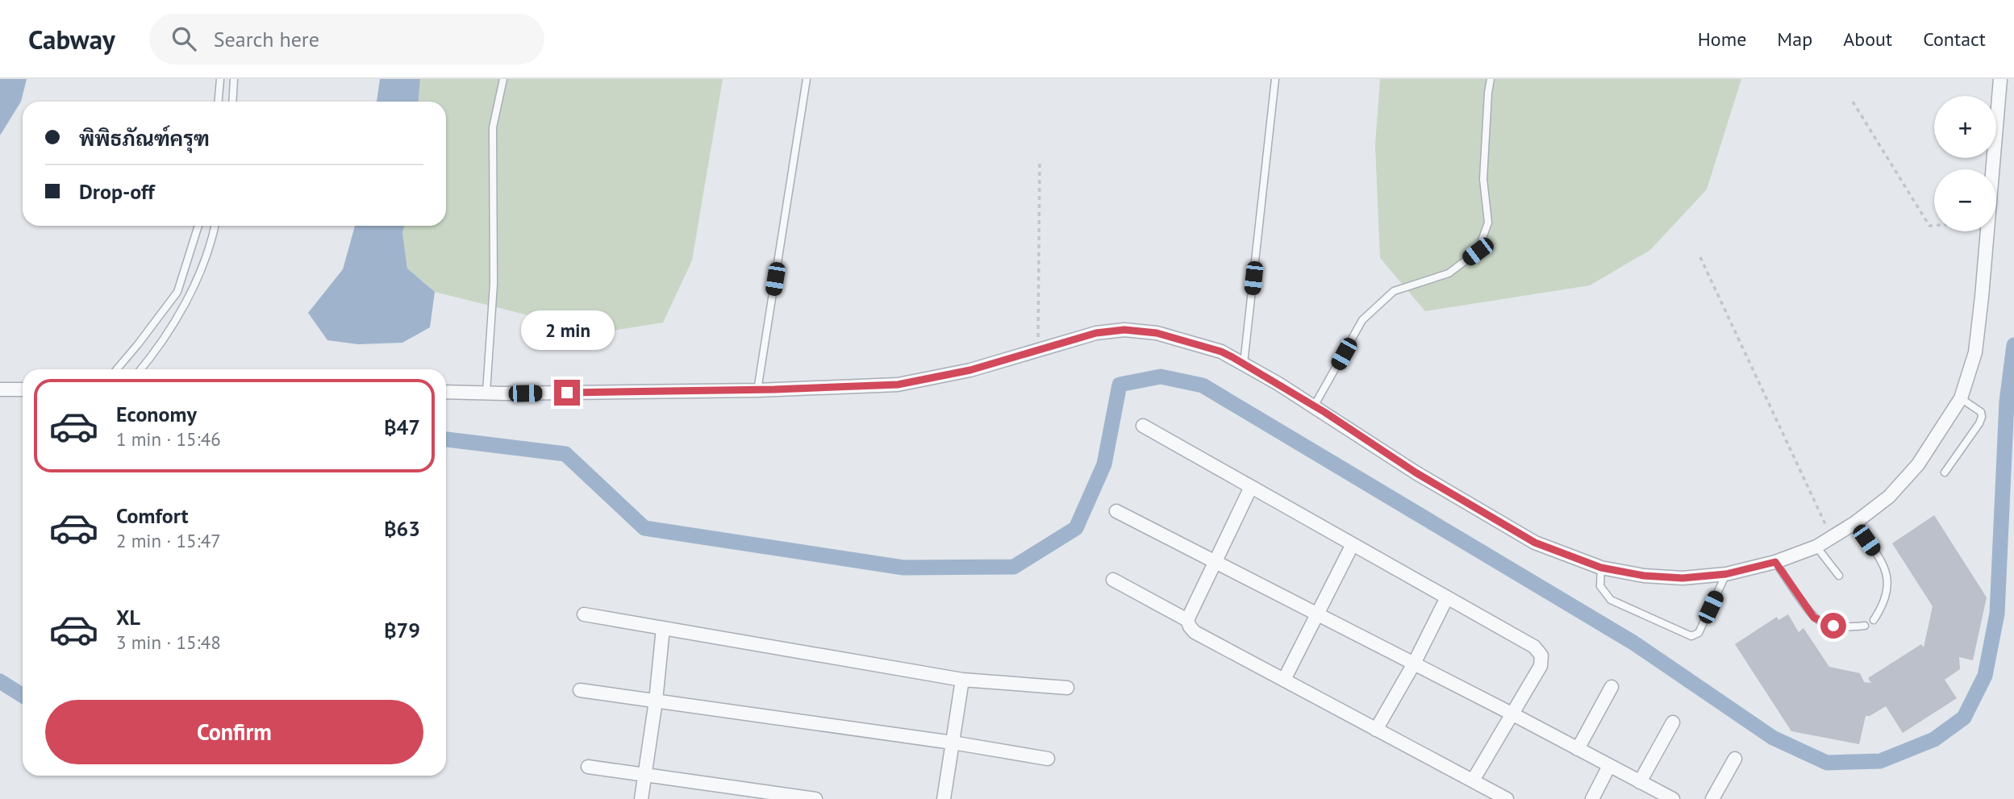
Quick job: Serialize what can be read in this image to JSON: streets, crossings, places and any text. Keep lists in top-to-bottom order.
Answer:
{
  "page": {
    "header": "Cabway",
    "search": "Search here",
    "nav": [
      "Home",
      "Map",
      "About",
      "Contact"
    ],
    "map_buttons": ["+", "−"],
    "banner": ["พิพิธภัณฑ์ครุฑ", "Drop-off"],
    "bubble": "2 min",
    "list": [
      {
        "name": "Economy",
        "note": "1 min · 15:46",
        "value": "฿47"
      },
      {
        "name": "Comfort",
        "note": "2 min · 15:47",
        "value": "฿63"
      },
      {
        "name": "XL",
        "note": "3 min · 15:48",
        "value": "฿79"
      }
    ],
    "buttons": "Confirm"
  }
}
